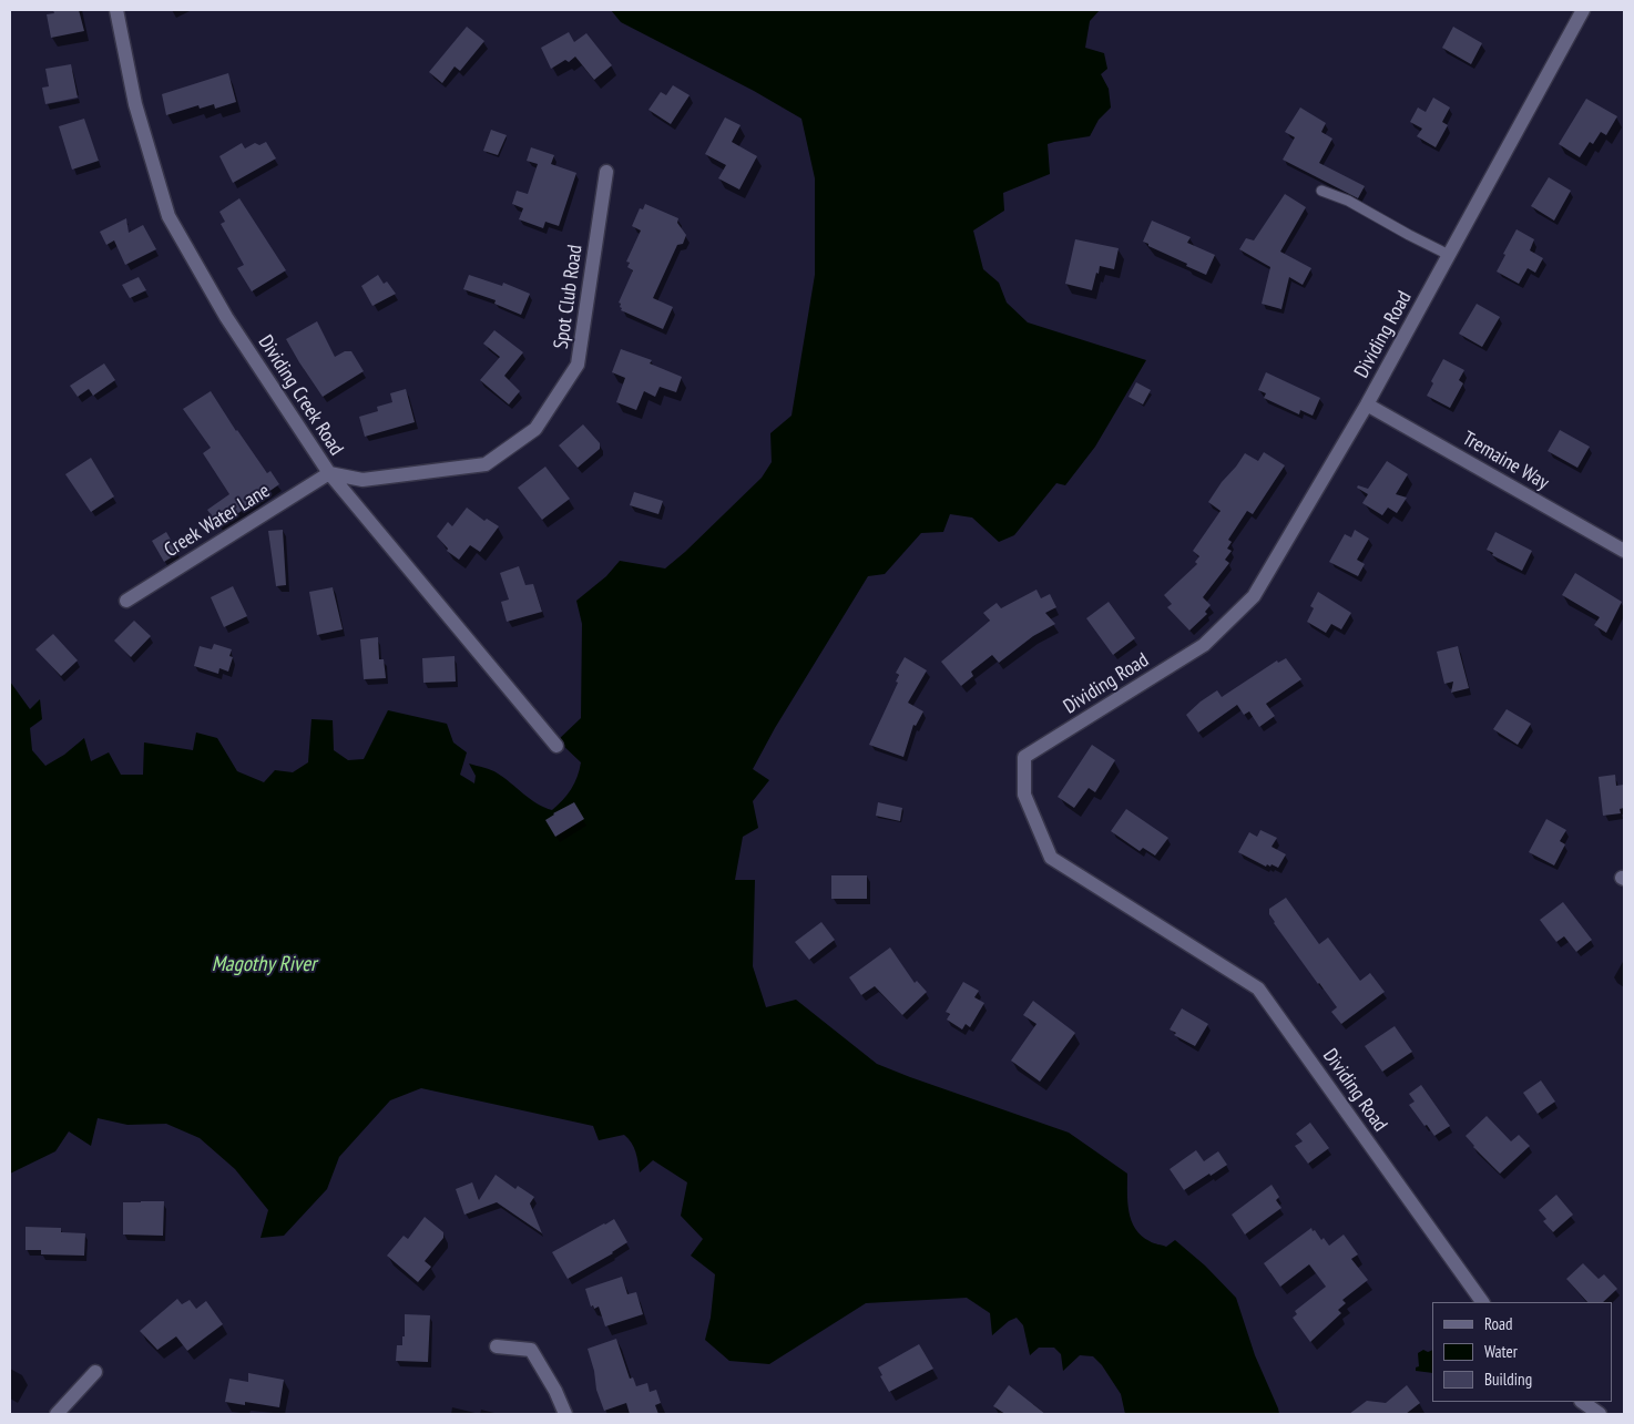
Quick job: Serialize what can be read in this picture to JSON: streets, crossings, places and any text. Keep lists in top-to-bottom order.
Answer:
{
  "streets": {
    "street": [
      "Spot Club Road",
      "Dividing Road",
      "Dividing Creek Road",
      "Tremaine Way",
      "Creek Water Lane"
    ]
  },
  "crossings": [
    ["Spot Club Road", "Dividing Creek Road"],
    ["Spot Club Road", "Creek Water Lane"],
    ["Dividing Road", "Tremaine Way"],
    ["Dividing Creek Road", "Creek Water Lane"]
  ],
  "water": ["Magothy River"],
  "legend": ["Road", "Water", "Building"]
}
